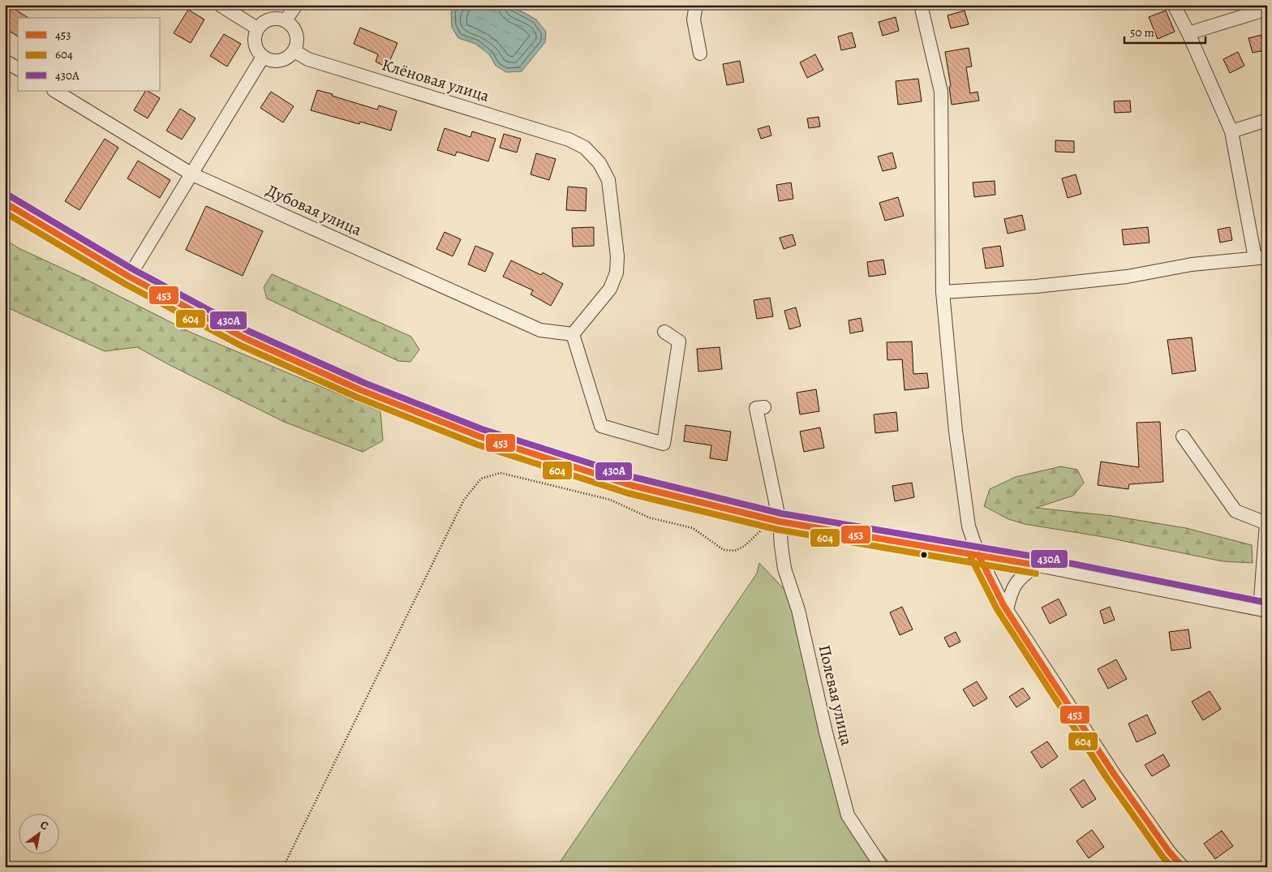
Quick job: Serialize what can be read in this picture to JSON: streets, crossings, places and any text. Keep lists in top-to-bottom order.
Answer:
{
  "streets": {
    "street": ["Клёновая улица", "Дубовая улица", "Полевая улица"]
  },
  "crossings": [
    ["Клёновая улица", "Дубовая улица"]
  ],
  "lines": ["transit line 430А", "transit line 453", "transit line 604"],
  "legend": ["453", "604", "430А"],
  "scale_bar": "50 m",
  "north": "top right"
}
